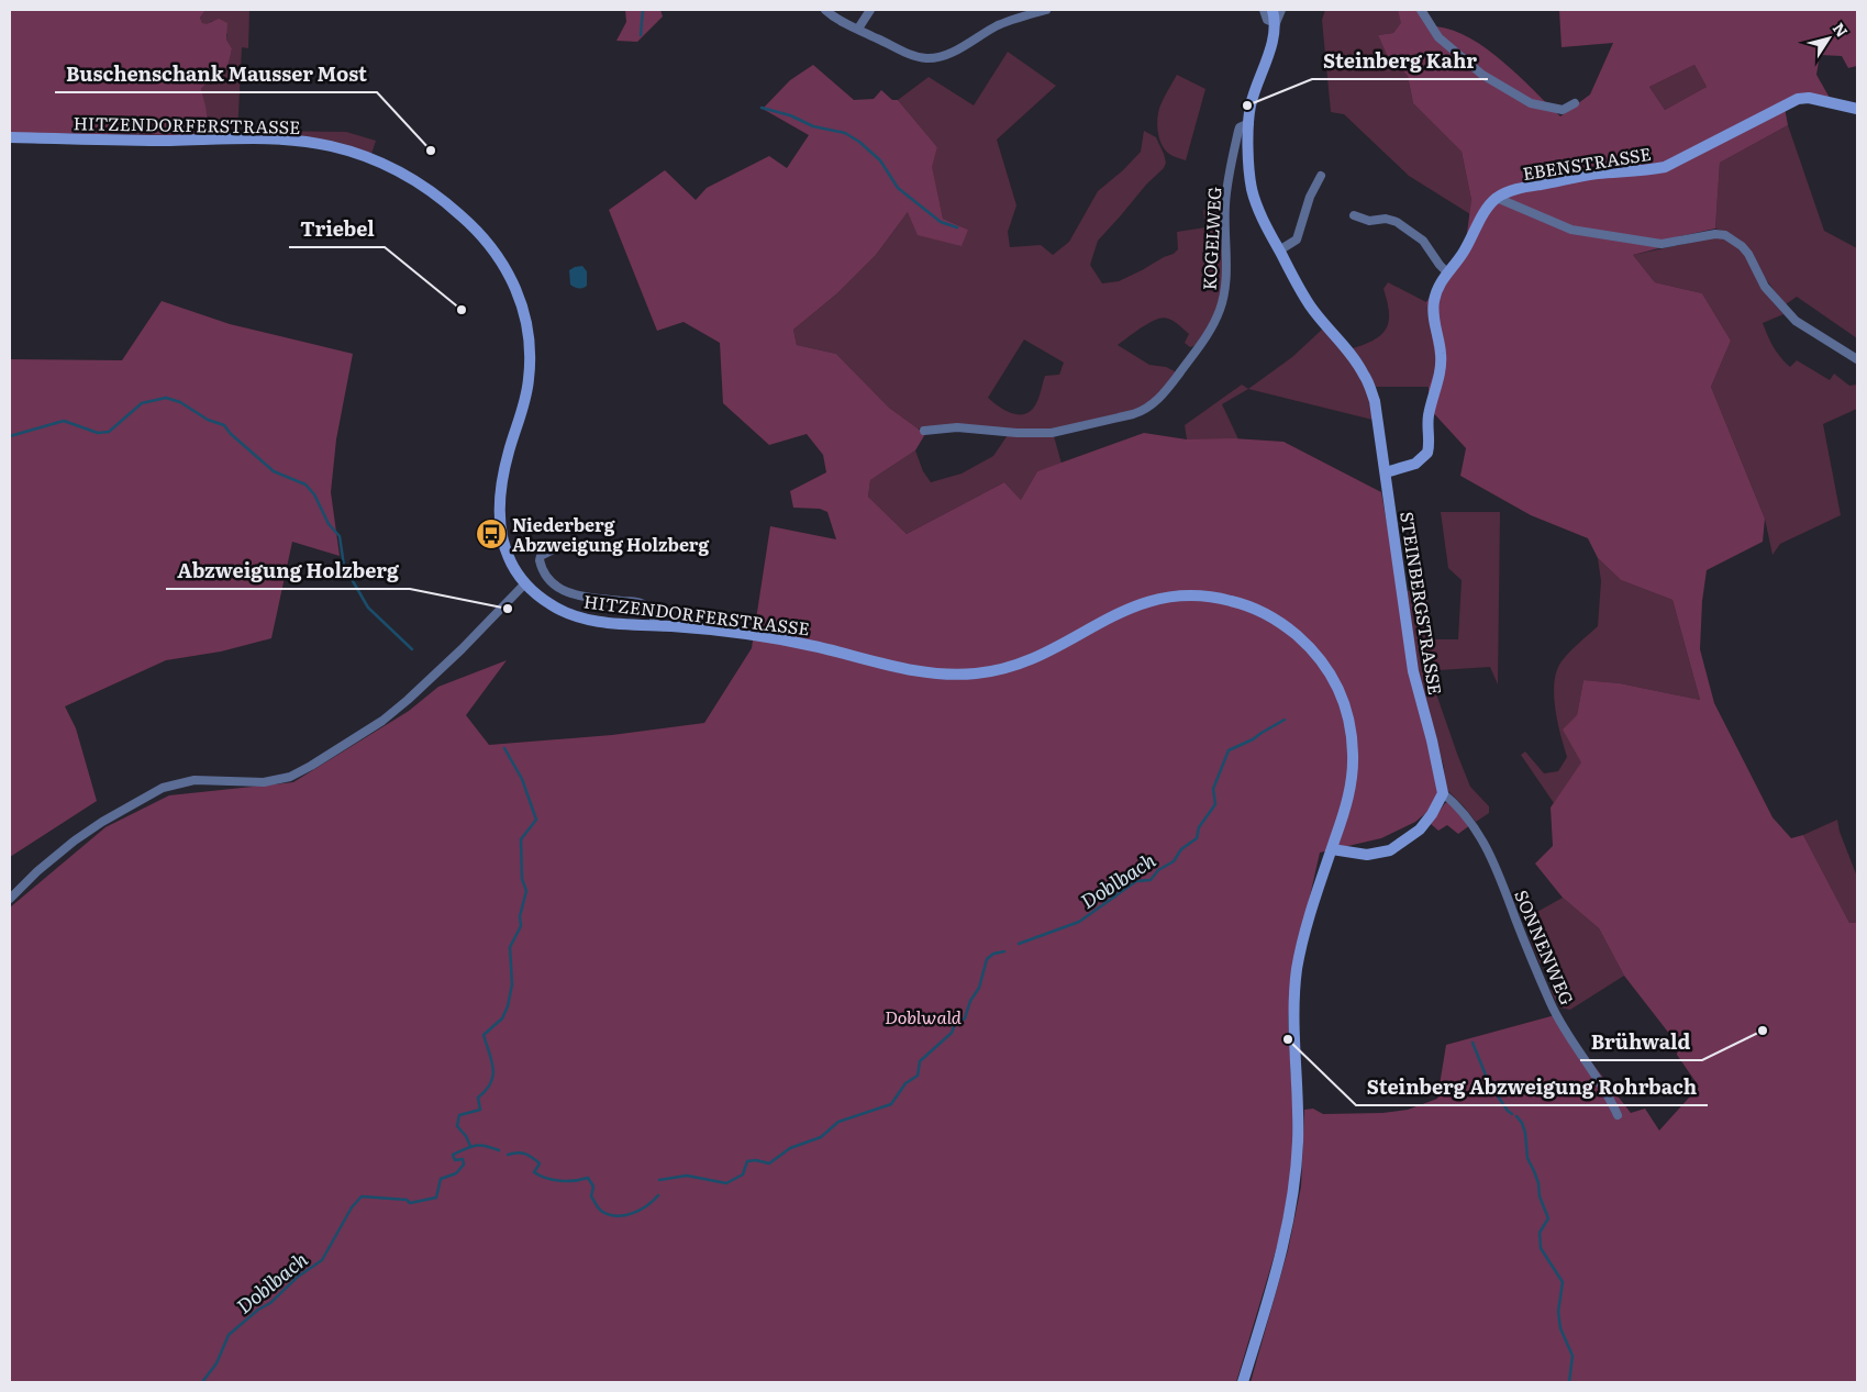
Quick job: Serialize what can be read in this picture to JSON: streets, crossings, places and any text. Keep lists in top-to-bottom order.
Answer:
{
  "streets": {
    "main road": ["HITZENDORFERSTRASSE", "EBENSTRASSE", "STEINBERGSTRASSE"],
    "street": ["KOGELWEG", "SONNENWEG"]
  },
  "crossings": [
    ["KOGELWEG", "STEINBERGSTRASSE"],
    ["STEINBERGSTRASSE", "SONNENWEG"]
  ],
  "water": ["Doblbach"],
  "parks": ["Doblwald"],
  "places": {
    "other": [
      "Steinberg Kahr",
      "Buschenschank Mausser Most",
      "Triebel",
      "Abzweigung Holzberg",
      "Brühwald",
      "Steinberg Abzweigung Rohrbach"
    ],
    "bus stop": ["Niederberg Abzweigung Holzberg"]
  },
  "north": "top right"
}
